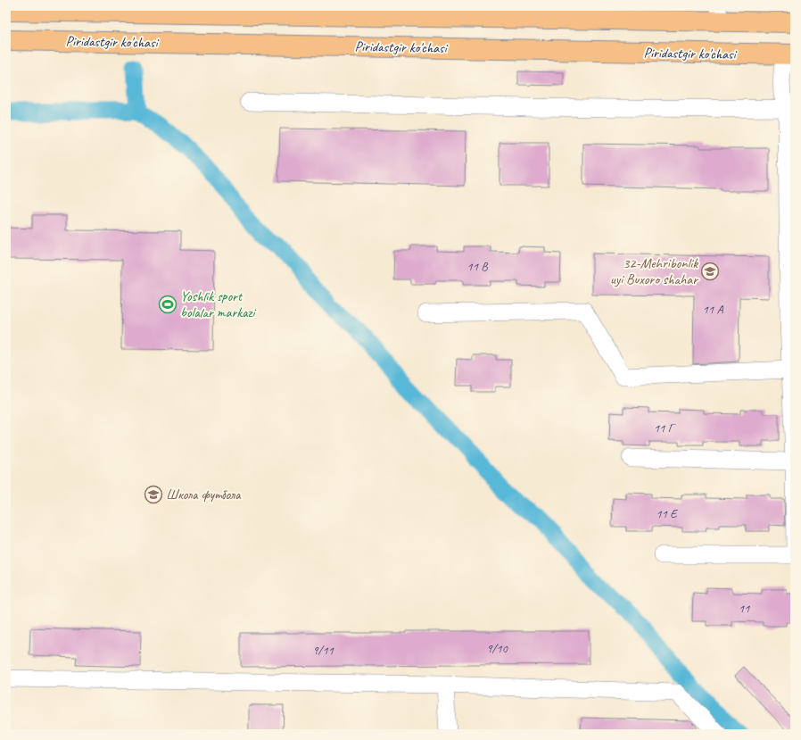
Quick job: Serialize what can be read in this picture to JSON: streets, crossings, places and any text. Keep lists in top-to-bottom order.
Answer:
{
  "streets": {
    "main road": ["Piridastgir ko'chasi"]
  },
  "places": {
    "school or university": ["32-Mehribonlik uyi Buxoro shahar", "Школа футбола"],
    "sports": ["Yoshlik sport bolalar markazi"]
  },
  "house_numbers": [
    "11 B",
    "11 A",
    "11 Г",
    "11 E",
    "11",
    "9/10",
    "9/11"
  ]
}
